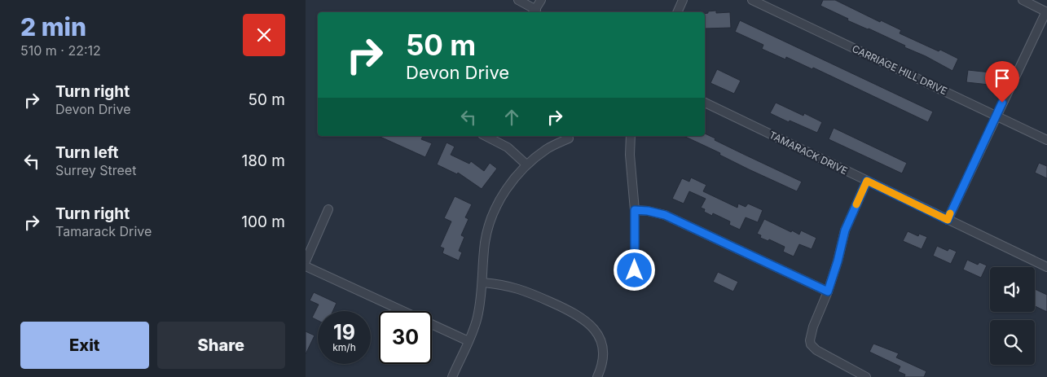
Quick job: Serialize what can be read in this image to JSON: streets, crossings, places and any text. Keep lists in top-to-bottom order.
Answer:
{
  "streets": {
    "street": ["CARRIAGE HILL DRIVE", "TAMARACK DRIVE"]
  },
  "page": {
    "heading": ["2 min", "510 m · 22:12"],
    "turn": ["50 m", "Devon Drive"],
    "list": [
      {
        "name": "Turn right",
        "note": "Devon Drive",
        "value": "50 m"
      },
      {
        "name": "Turn left",
        "note": "Surrey Street",
        "value": "180 m"
      },
      {
        "name": "Turn right",
        "note": "Tamarack Drive",
        "value": "100 m"
      }
    ],
    "speed": "19 km/h",
    "limit": "30",
    "buttons": ["Exit", "Share"]
  }
}
